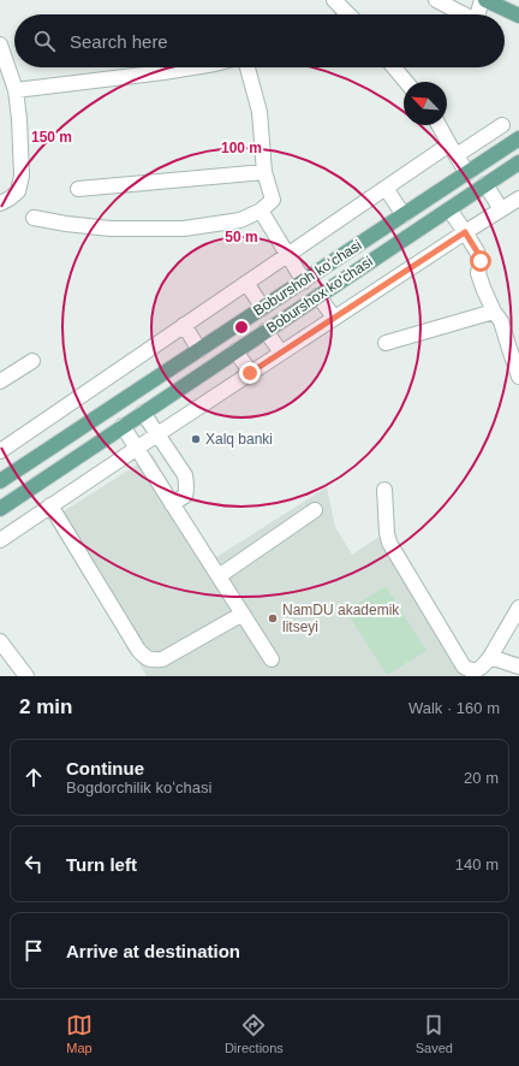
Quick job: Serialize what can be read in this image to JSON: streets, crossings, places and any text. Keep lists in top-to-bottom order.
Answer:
{
  "streets": {
    "main road": ["Boburshoh koʻchasi", "Boburshox ko'chasi"]
  },
  "places": ["Xalq banki", "NamDU akademik litseyi"],
  "north": "top left",
  "page": {
    "search": "Search here",
    "heading": ["2 min", "Walk · 160 m"],
    "list": [
      ["Continue", "Bogdorchilik koʻchasi", "20 m"],
      ["Turn left", "140 m"],
      "Arrive at destination"
    ],
    "nav": ["Map", "Directions", "Saved"]
  },
  "rings": ["150 m", "100 m", "50 m"]
}
